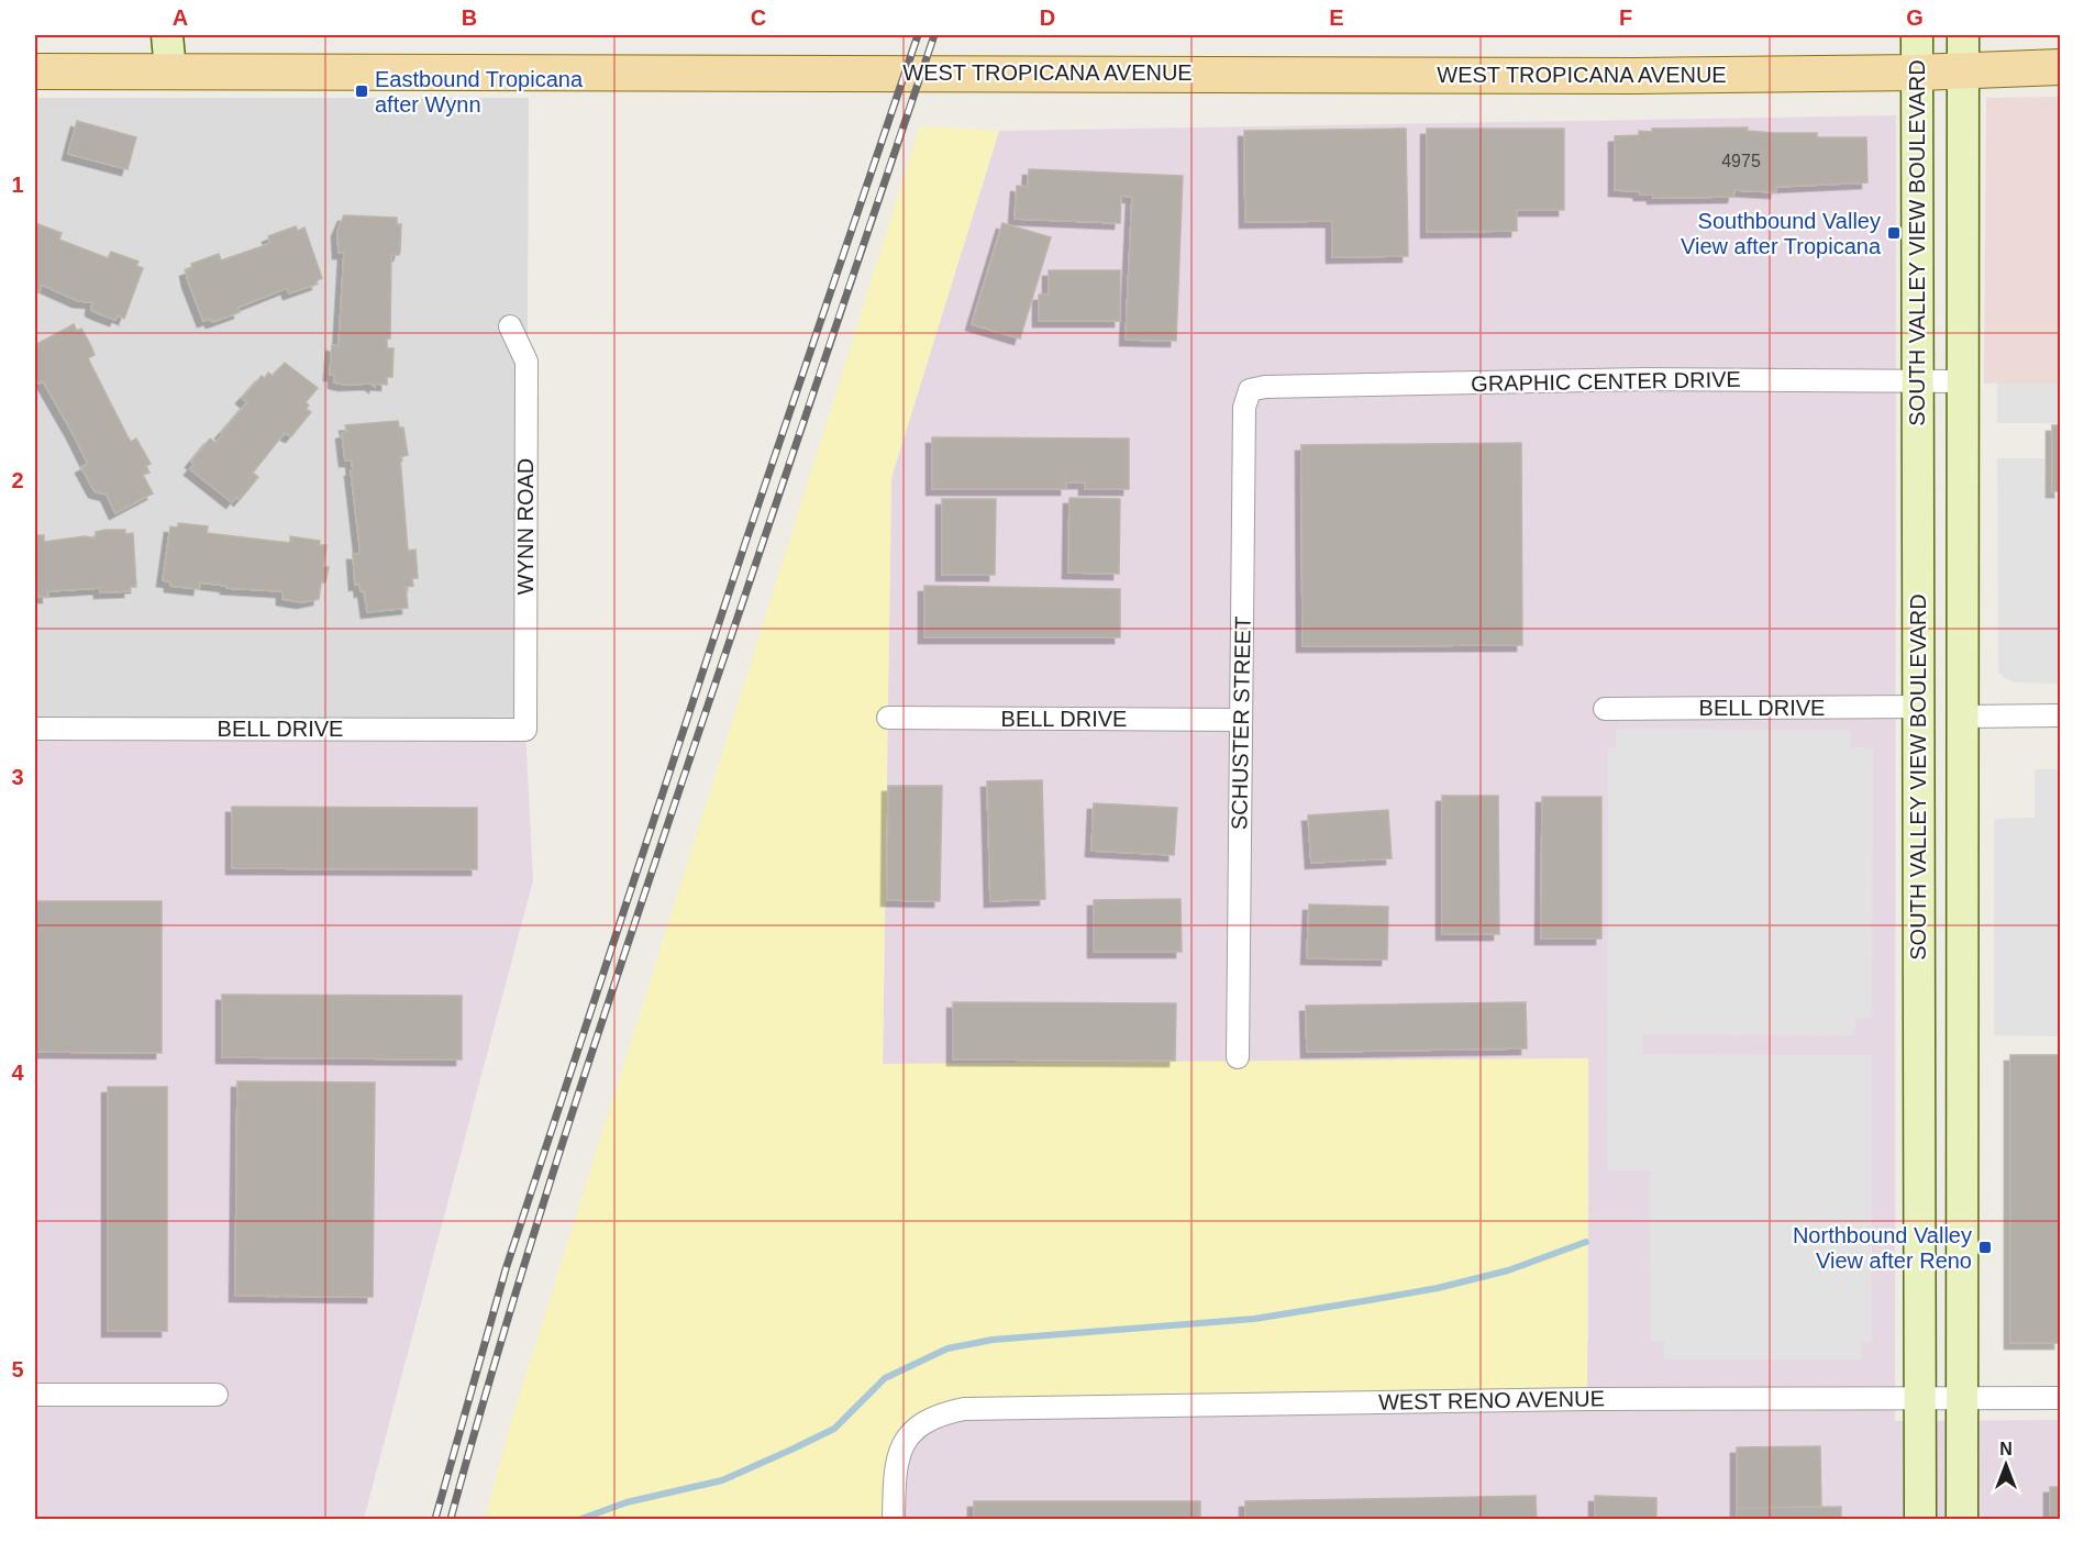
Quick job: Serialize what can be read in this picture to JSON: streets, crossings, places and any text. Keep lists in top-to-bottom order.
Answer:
{
  "streets": {
    "main road": ["WEST TROPICANA AVENUE", "SOUTH VALLEY VIEW BOULEVARD"],
    "street": [
      "GRAPHIC CENTER DRIVE",
      "WYNN ROAD",
      "BELL DRIVE",
      "SCHUSTER STREET",
      "WEST RENO AVENUE"
    ]
  },
  "crossings": [
    ["WEST TROPICANA AVENUE", "SOUTH VALLEY VIEW BOULEVARD"],
    ["SOUTH VALLEY VIEW BOULEVARD", "GRAPHIC CENTER DRIVE"],
    ["SOUTH VALLEY VIEW BOULEVARD", "BELL DRIVE"],
    ["SOUTH VALLEY VIEW BOULEVARD", "WEST RENO AVENUE"],
    ["GRAPHIC CENTER DRIVE", "SCHUSTER STREET"],
    ["WYNN ROAD", "BELL DRIVE"],
    ["BELL DRIVE", "SCHUSTER STREET"]
  ],
  "places": {
    "transit": ["Eastbound Tropicana after Wynn", "Southbound Valley View after Tropicana", "Northbound Valley View after Reno"]
  },
  "house_numbers": ["4975"],
  "north": "top",
  "grid": {
    "columns": [
      "A",
      "B",
      "C",
      "D",
      "E",
      "F",
      "G"
    ],
    "rows": [
      "1",
      "2",
      "3",
      "4",
      "5"
    ]
  }
}
